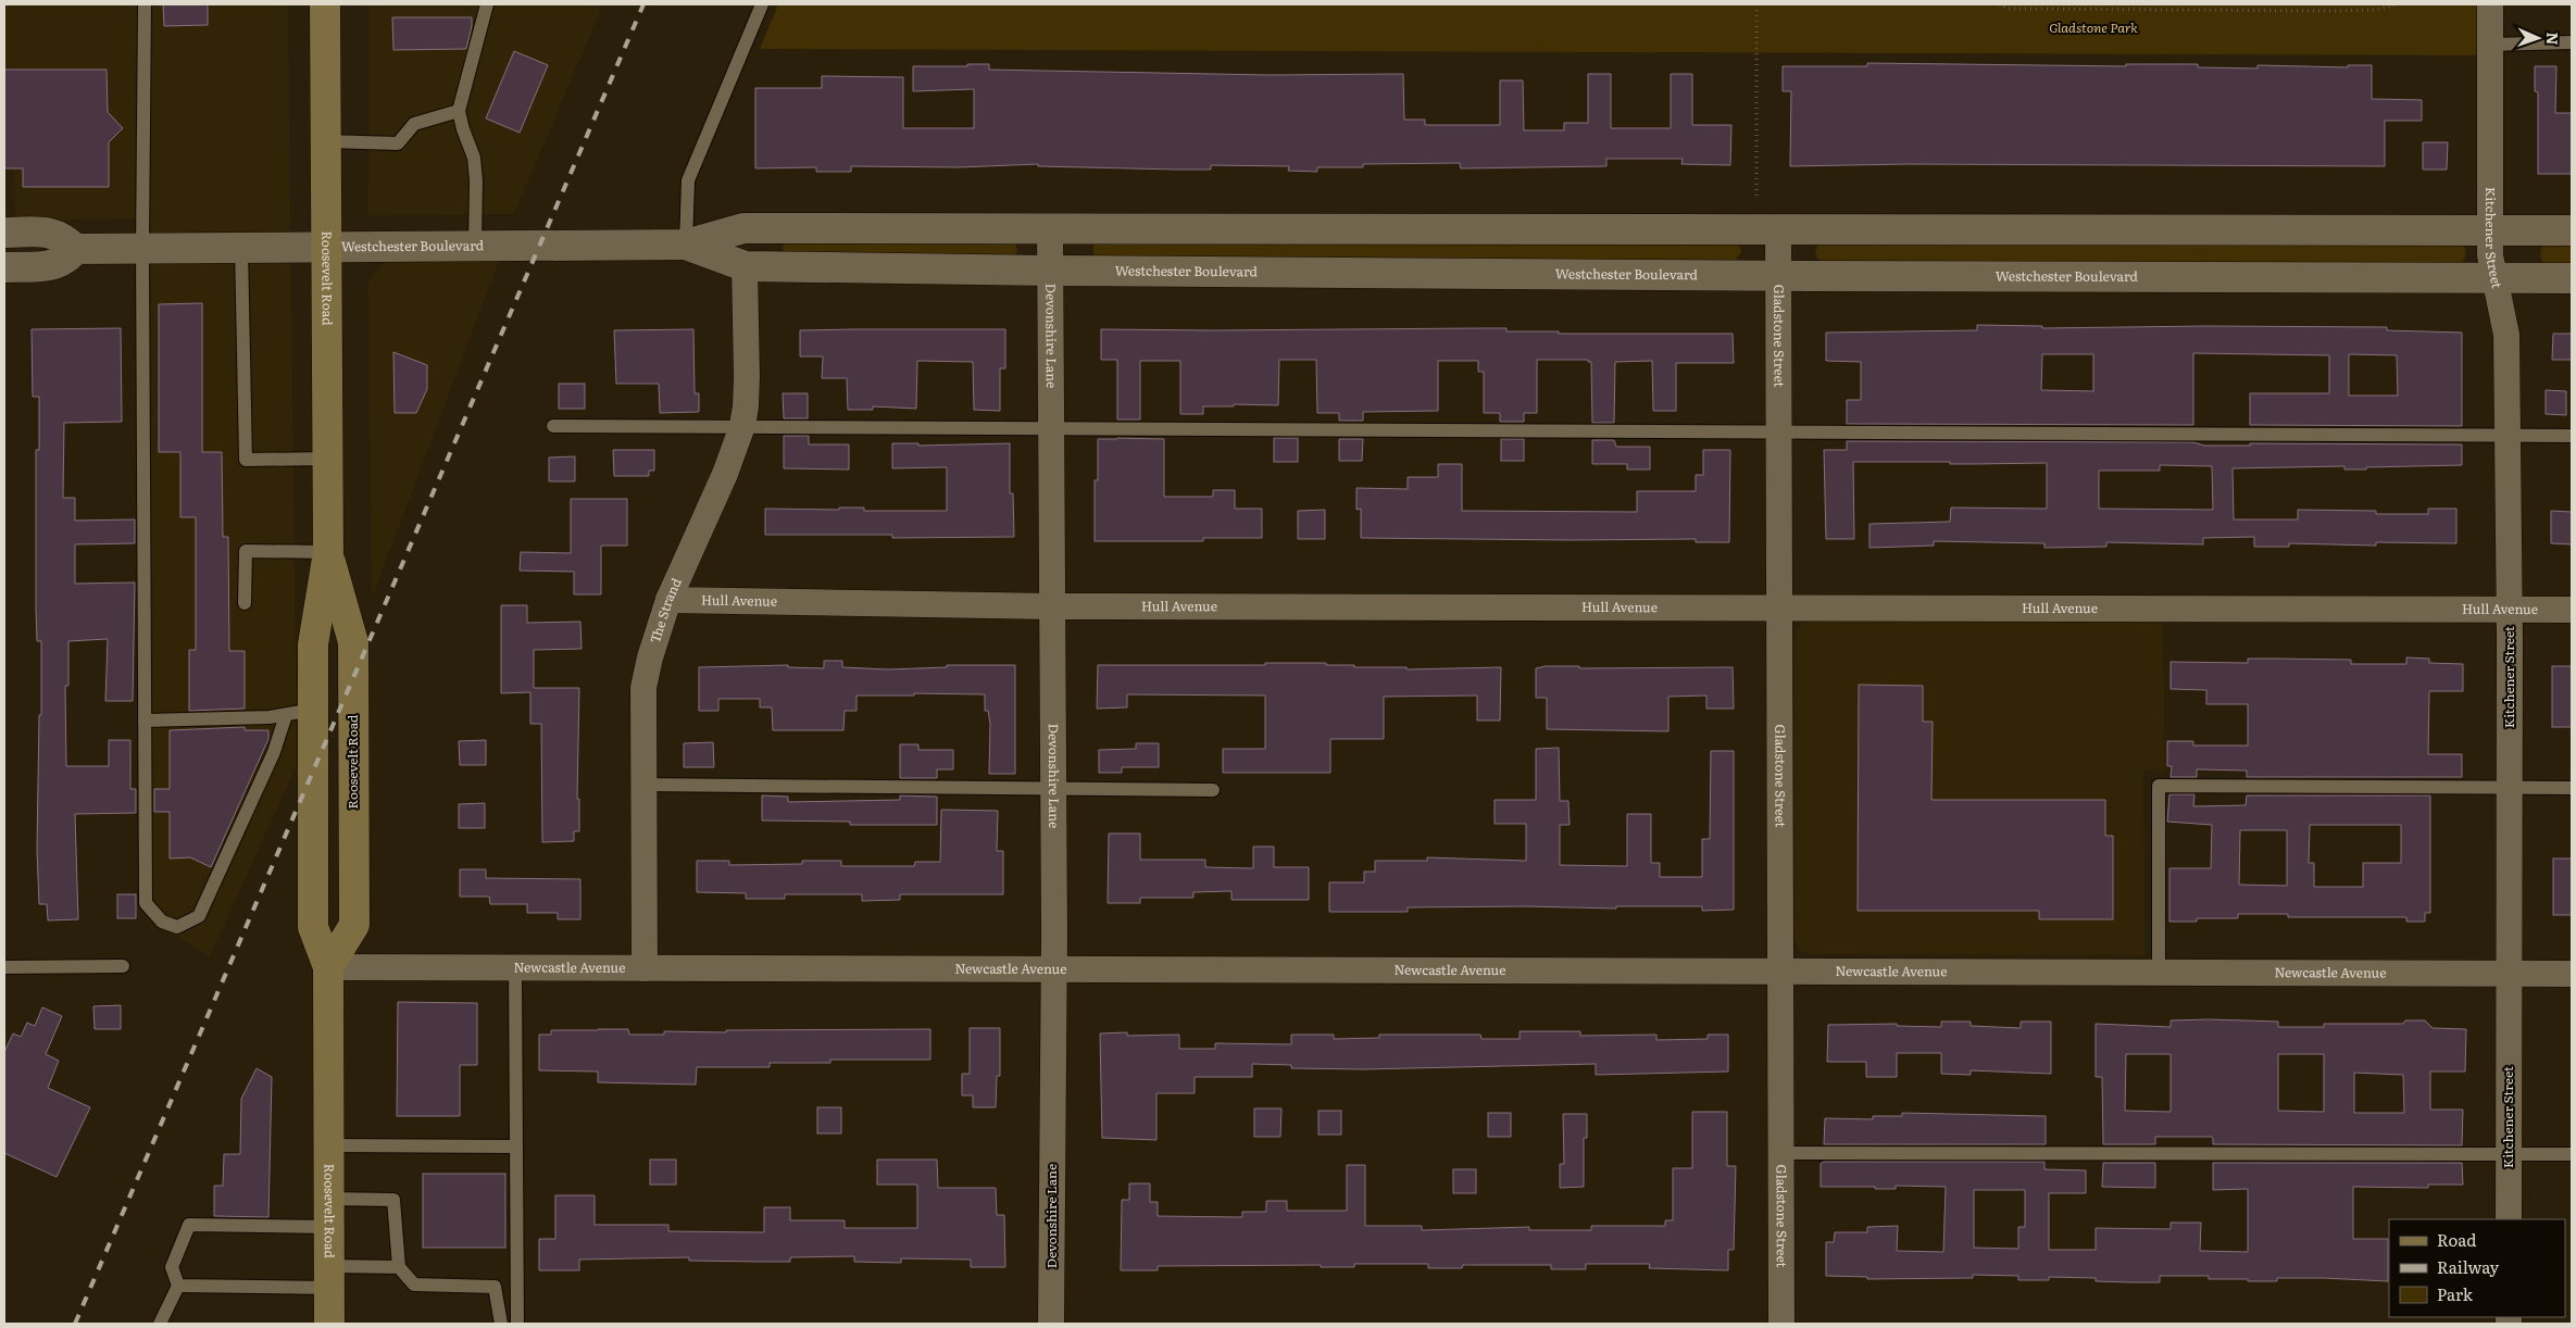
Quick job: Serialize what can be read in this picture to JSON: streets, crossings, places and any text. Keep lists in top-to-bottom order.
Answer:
{
  "streets": {
    "main road": ["Roosevelt Road"],
    "street": [
      "Kitchener Street",
      "Westchester Boulevard",
      "Devonshire Lane",
      "Gladstone Street",
      "Hull Avenue",
      "The Strand",
      "Newcastle Avenue"
    ]
  },
  "crossings": [
    ["Kitchener Street", "Westchester Boulevard"],
    ["Kitchener Street", "Hull Avenue"],
    ["Kitchener Street", "Newcastle Avenue"],
    ["Westchester Boulevard", "Roosevelt Road"],
    ["Westchester Boulevard", "Devonshire Lane"],
    ["Westchester Boulevard", "Gladstone Street"],
    ["Westchester Boulevard", "The Strand"],
    ["Roosevelt Road", "Newcastle Avenue"],
    ["Devonshire Lane", "Hull Avenue"],
    ["Devonshire Lane", "Newcastle Avenue"],
    ["Gladstone Street", "Hull Avenue"],
    ["Gladstone Street", "Newcastle Avenue"],
    ["Hull Avenue", "The Strand"],
    ["The Strand", "Newcastle Avenue"]
  ],
  "parks": ["Gladstone Park"],
  "legend": ["Road", "Railway", "Park"],
  "north": "right"
}
